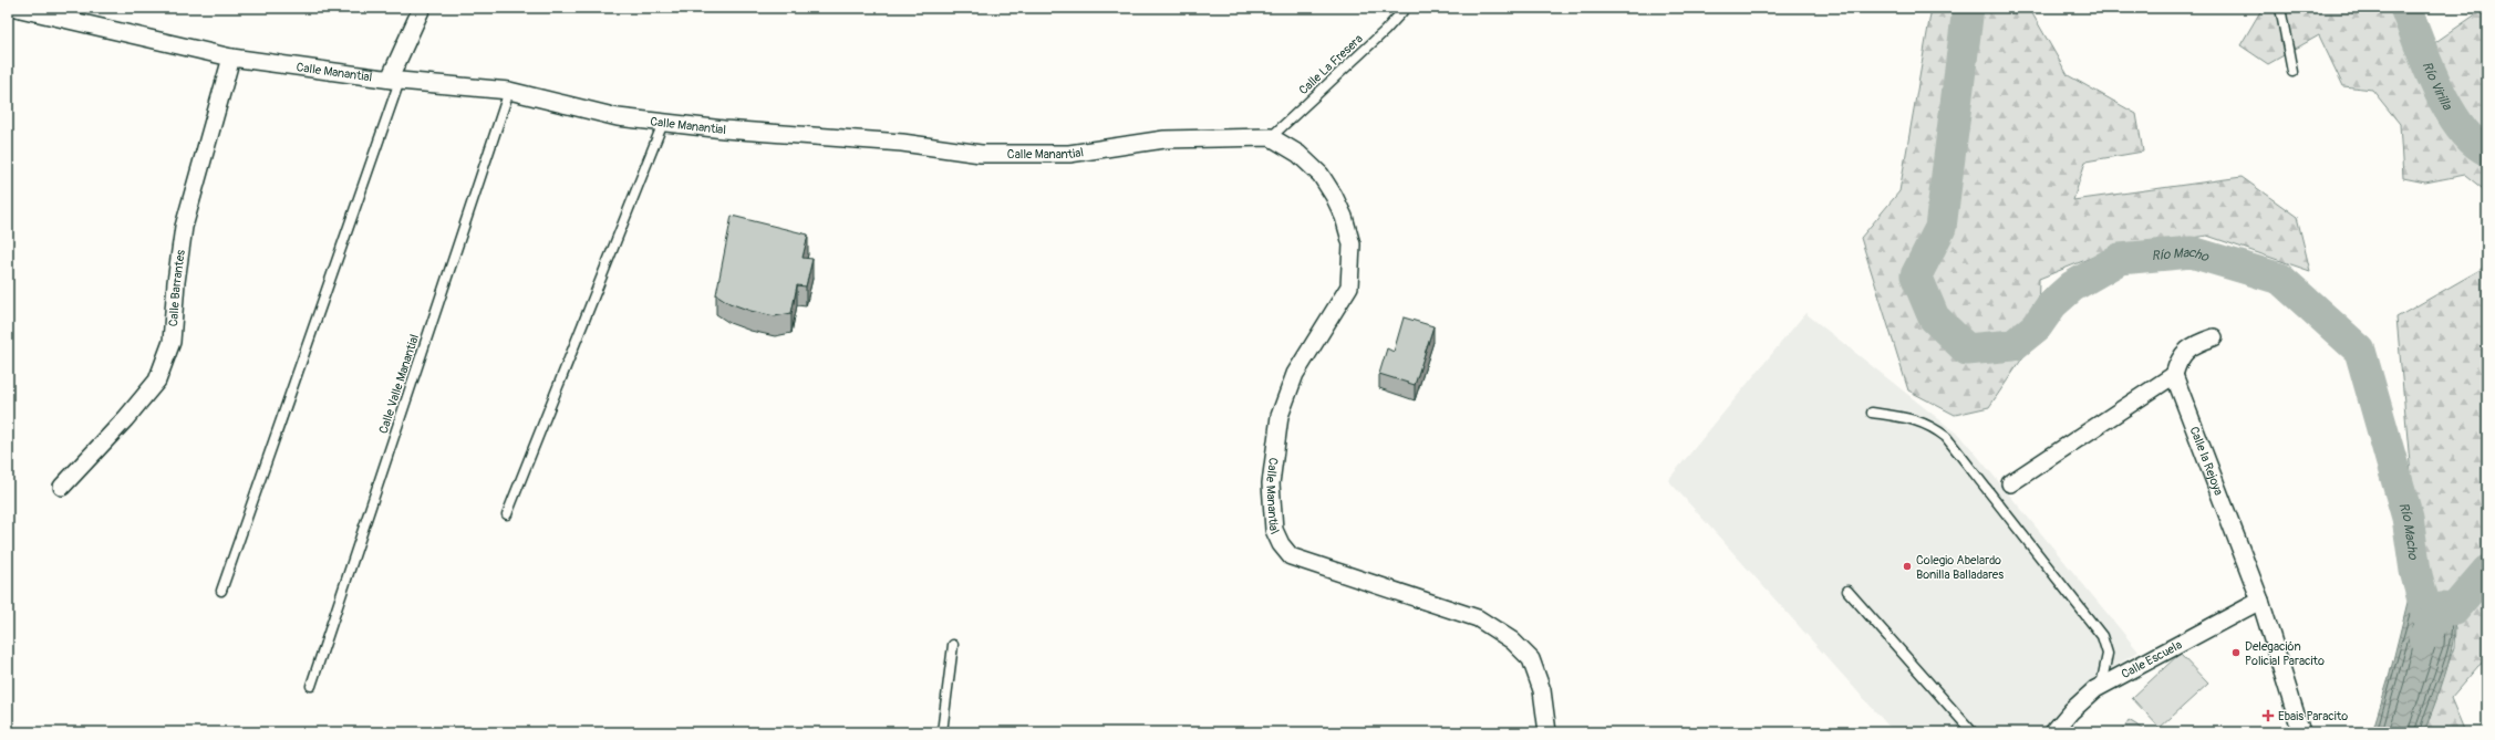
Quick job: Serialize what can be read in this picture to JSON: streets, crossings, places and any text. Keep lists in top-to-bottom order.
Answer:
{
  "streets": {
    "street": [
      "Calle Manantial",
      "Calle Barrantes",
      "Calle la Rejoya",
      "Calle Escuela"
    ],
    "lane": ["Calle La Fresera", "Calle Valle Manantial"]
  },
  "crossings": [
    ["Calle La Fresera", "Calle Manantial"],
    ["Calle Manantial", "Calle Barrantes"],
    ["Calle Manantial", "Calle Valle Manantial"],
    ["Calle la Rejoya", "Calle Escuela"]
  ],
  "water": ["Río Virilla", "Río Macho"],
  "places": {
    "other": ["Colegio Abelardo Bonilla Balladares", "Delegación Policial Paracito"],
    "health": ["Ebais Paracito"]
  }
}
